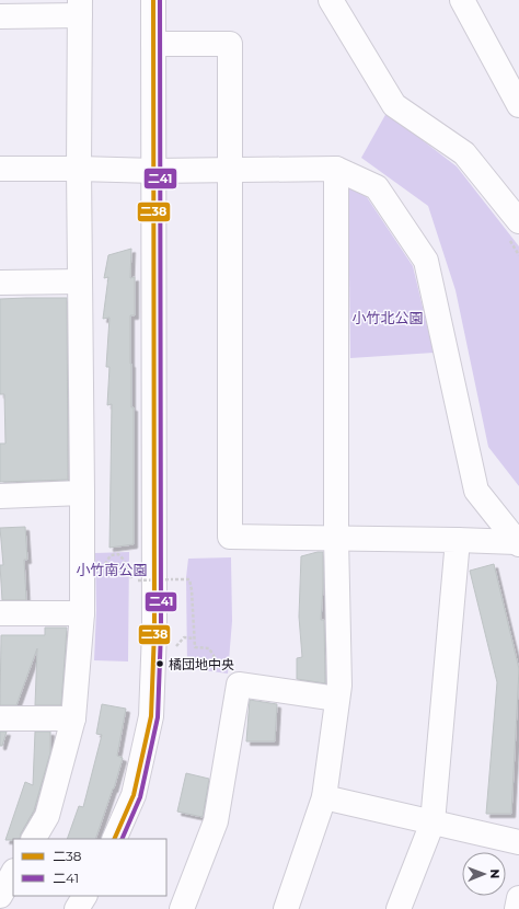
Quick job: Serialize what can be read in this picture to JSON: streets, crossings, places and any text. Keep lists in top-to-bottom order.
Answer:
{
  "parks": ["小竹北公園", "小竹南公園"],
  "places": ["橘団地中央"],
  "lines": ["transit line 二38", "transit line 二41"],
  "legend": ["二38", "二41"],
  "north": "right"
}
